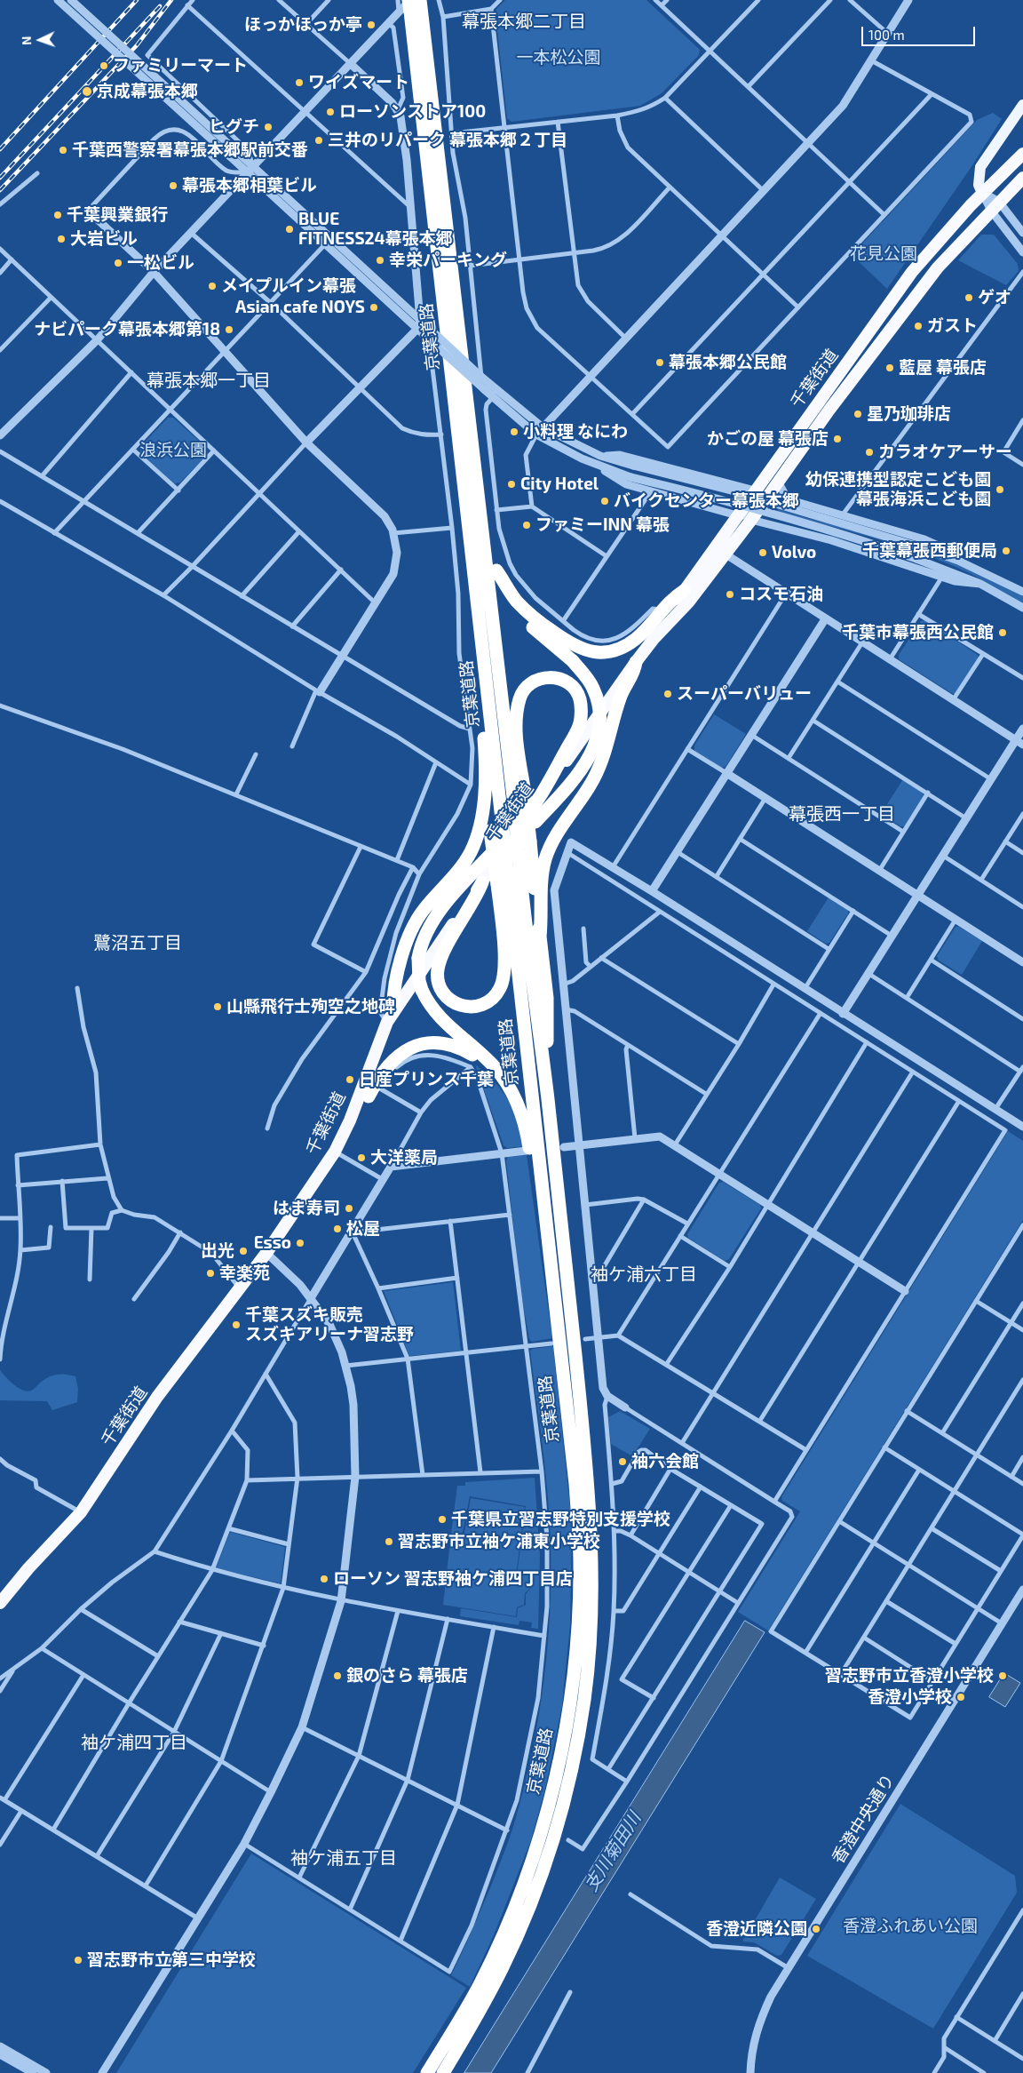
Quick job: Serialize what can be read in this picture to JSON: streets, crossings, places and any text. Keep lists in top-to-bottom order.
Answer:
{
  "streets": {
    "highway": ["京葉道路", "千葉街道"],
    "street": ["香澄中央通り"]
  },
  "districts": [
    "幕張本郷二丁目",
    "幕張本郷一丁目",
    "幕張西一丁目",
    "鷺沼五丁目",
    "袖ケ浦六丁目",
    "袖ケ浦四丁目",
    "袖ケ浦五丁目"
  ],
  "water": ["支川菊田川"],
  "parks": [
    "一本松公園",
    "花見公園",
    "浪浜公園",
    "香澄ふれあい公園"
  ],
  "places": [
    "ほっかほっか亭",
    "ファミリーマート",
    "ワイズマート",
    "京成幕張本郷",
    "ローソンストア100",
    "ヒグチ",
    "三井のリパーク 幕張本郷２丁目",
    "千葉西警察署幕張本郷駅前交番",
    "幕張本郷相葉ビル",
    "千葉興業銀行",
    "BLUE FITNESS24幕張本郷",
    "大岩ビル",
    "幸栄パーキング",
    "一松ビル",
    "メイプルイン幕張",
    "ゲオ",
    "Asian cafe NOYS",
    "ガスト",
    "ナビパーク幕張本郷第18",
    "幕張本郷公民館",
    "藍屋 幕張店",
    "星乃珈琲店",
    "小料理 なにわ",
    "かごの屋 幕張店",
    "カラオケアーサー",
    "City Hotel",
    "幼保連携型認定こども園 幕張海浜こども園",
    "バイクセンター幕張本郷",
    "ファミーINN 幕張",
    "千葉幕張西郵便局",
    "Volvo",
    "コスモ石油",
    "千葉市幕張西公民館",
    "スーパーバリュー",
    "山縣飛行士殉空之地碑",
    "日産プリンス千葉",
    "大洋薬局",
    "はま寿司",
    "松屋",
    "Esso",
    "出光",
    "幸楽苑",
    "千葉スズキ販売 スズキアリーナ習志野",
    "袖六会館",
    "千葉県立習志野特別支援学校",
    "習志野市立袖ケ浦東小学校",
    "ローソン 習志野袖ケ浦四丁目店",
    "銀のさら 幕張店",
    "習志野市立香澄小学校",
    "香澄小学校",
    "香澄近隣公園",
    "習志野市立第三中学校"
  ],
  "scale_bar": "100 m",
  "north": "left"
}
